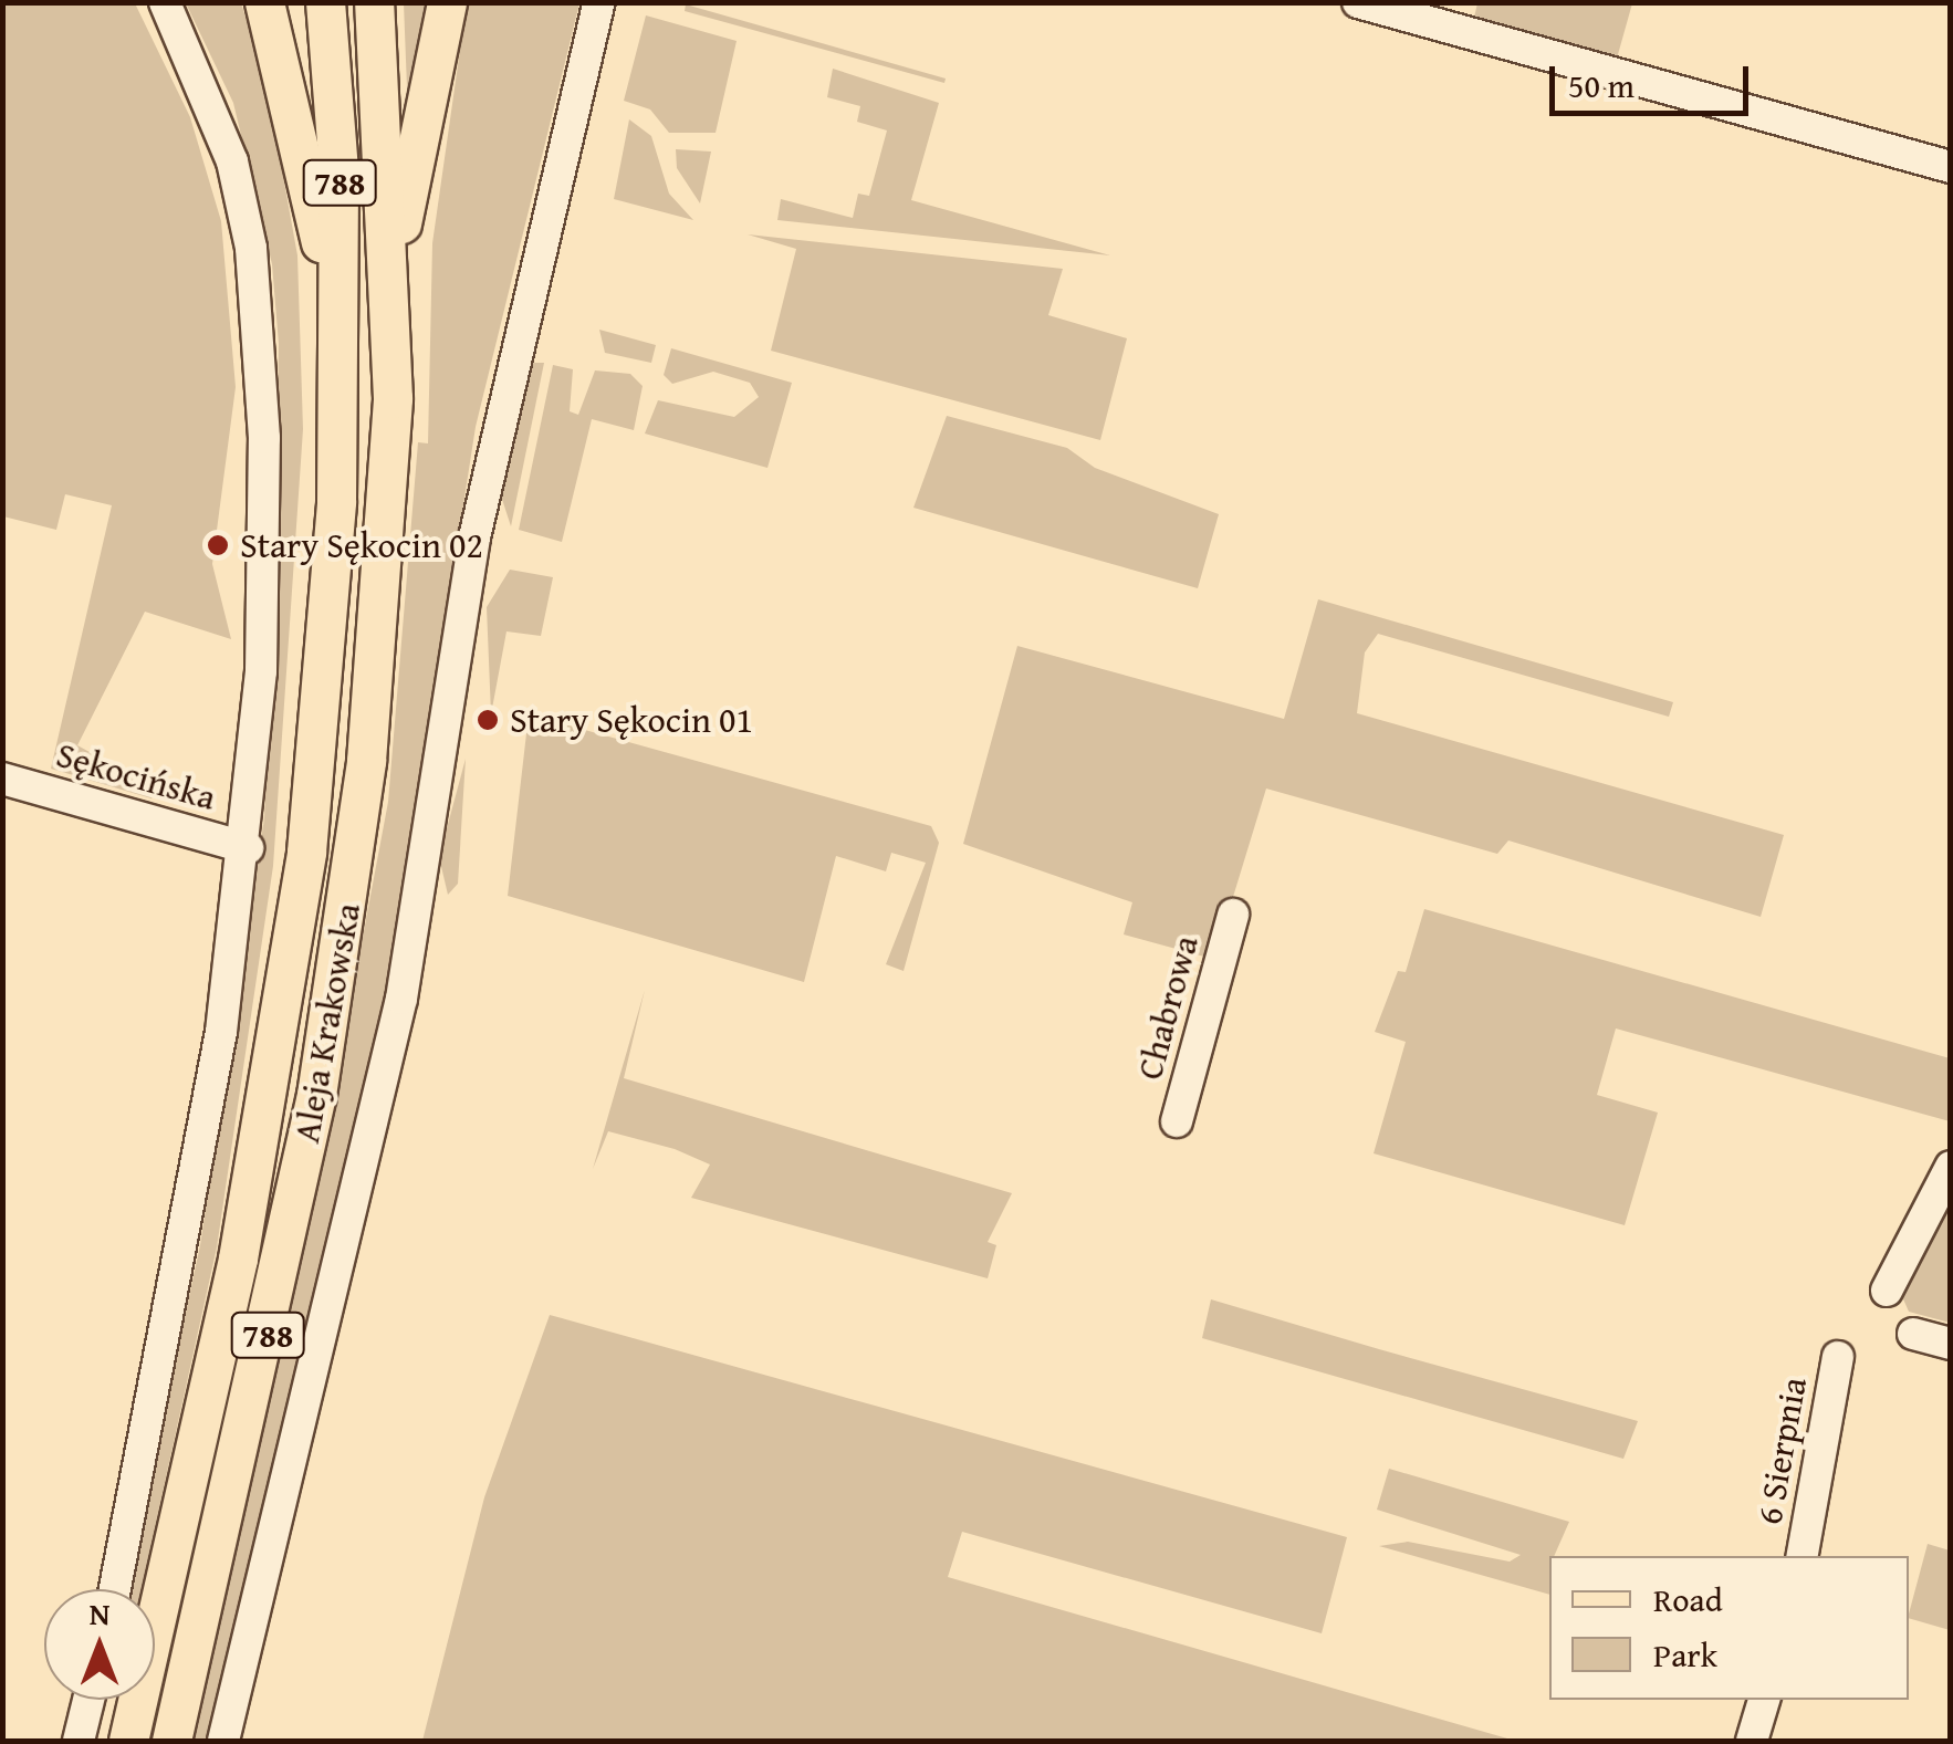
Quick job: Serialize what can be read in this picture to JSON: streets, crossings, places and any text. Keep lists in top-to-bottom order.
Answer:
{
  "streets": {
    "main road": ["788", "Aleja Krakowska"],
    "street": ["Sękocińska", "Chabrowa", "6 Sierpnia"]
  },
  "crossings": [
    ["788", "Aleja Krakowska"]
  ],
  "places": ["Stary Sękocin 02", "Stary Sękocin 01"],
  "legend": ["Road", "Park"],
  "scale_bar": "50 m",
  "north": "top"
}
